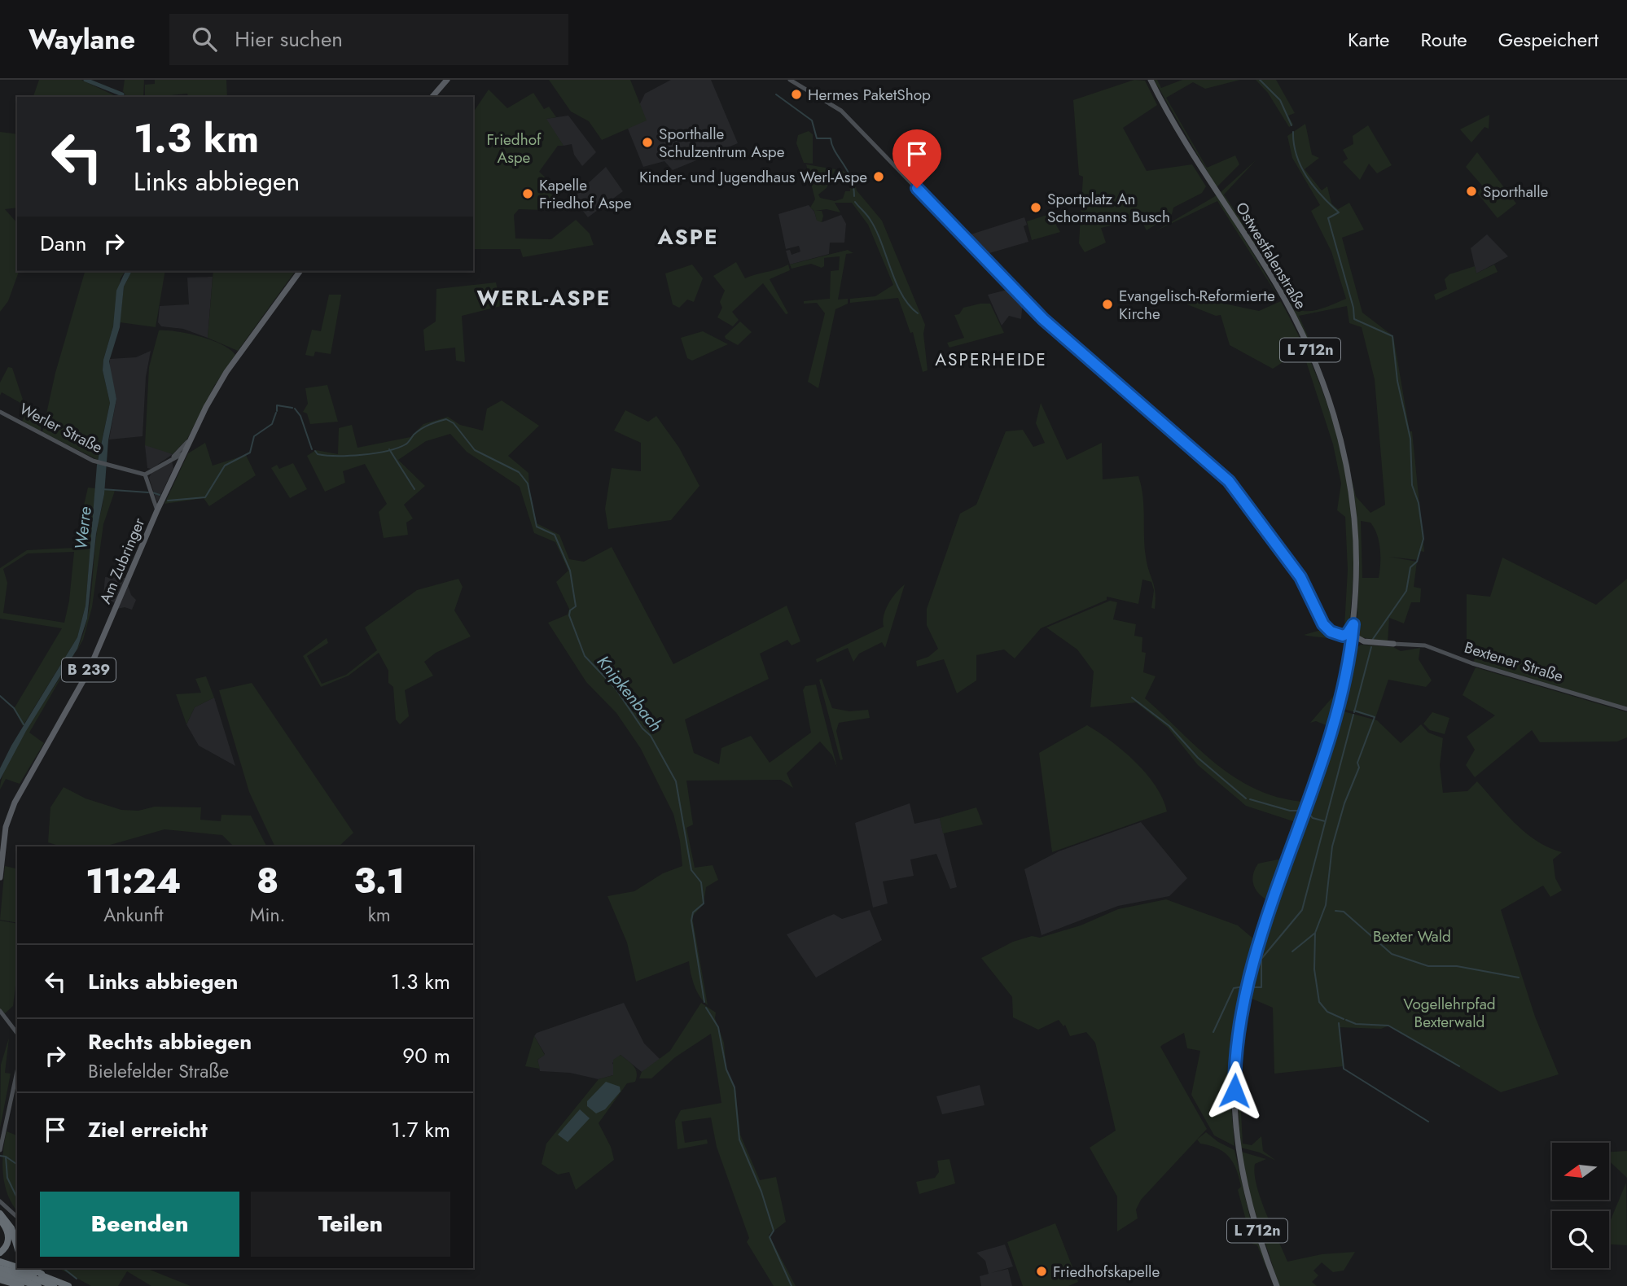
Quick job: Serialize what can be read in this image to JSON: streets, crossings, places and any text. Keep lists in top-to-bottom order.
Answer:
{
  "streets": {
    "main road": [
      "Ostwestfalenstraße",
      "L 712n",
      "Werler Straße",
      "Am Zubringer",
      "Bextener Straße",
      "B 239"
    ]
  },
  "districts": ["ASPE", "WERL-ASPE", "ASPERHEIDE"],
  "water": ["Werre", "Knipkenbach"],
  "parks": ["Friedhof Aspe", "Bexter Wald", "Vogellehrpfad Bexterwald"],
  "places": [
    "Hermes PaketShop",
    "Sporthalle Schulzentrum Aspe",
    "Kinder- und Jugendhaus Werl-Aspe",
    "Sporthalle",
    "Kapelle Friedhof Aspe",
    "Sportplatz An Schormanns Busch",
    "Evangelisch-Reformierte Kirche",
    "Friedhofskapelle"
  ],
  "north": "left",
  "page": {
    "header": "Waylane",
    "search": "Hier suchen",
    "nav": ["Karte", "Route", "Gespeichert"],
    "turn": ["1.3 km", "Links abbiegen"],
    "then": "Dann",
    "eta": [
      "11:24",
      "Ankunft",
      "8",
      "Min.",
      "3.1",
      "km"
    ],
    "list": [
      {
        "name": "Links abbiegen",
        "value": "1.3 km"
      },
      {
        "name": "Rechts abbiegen",
        "note": "Bielefelder Straße",
        "value": "90 m"
      },
      {
        "name": "Ziel erreicht",
        "value": "1.7 km"
      }
    ],
    "buttons": ["Beenden", "Teilen"]
  }
}
